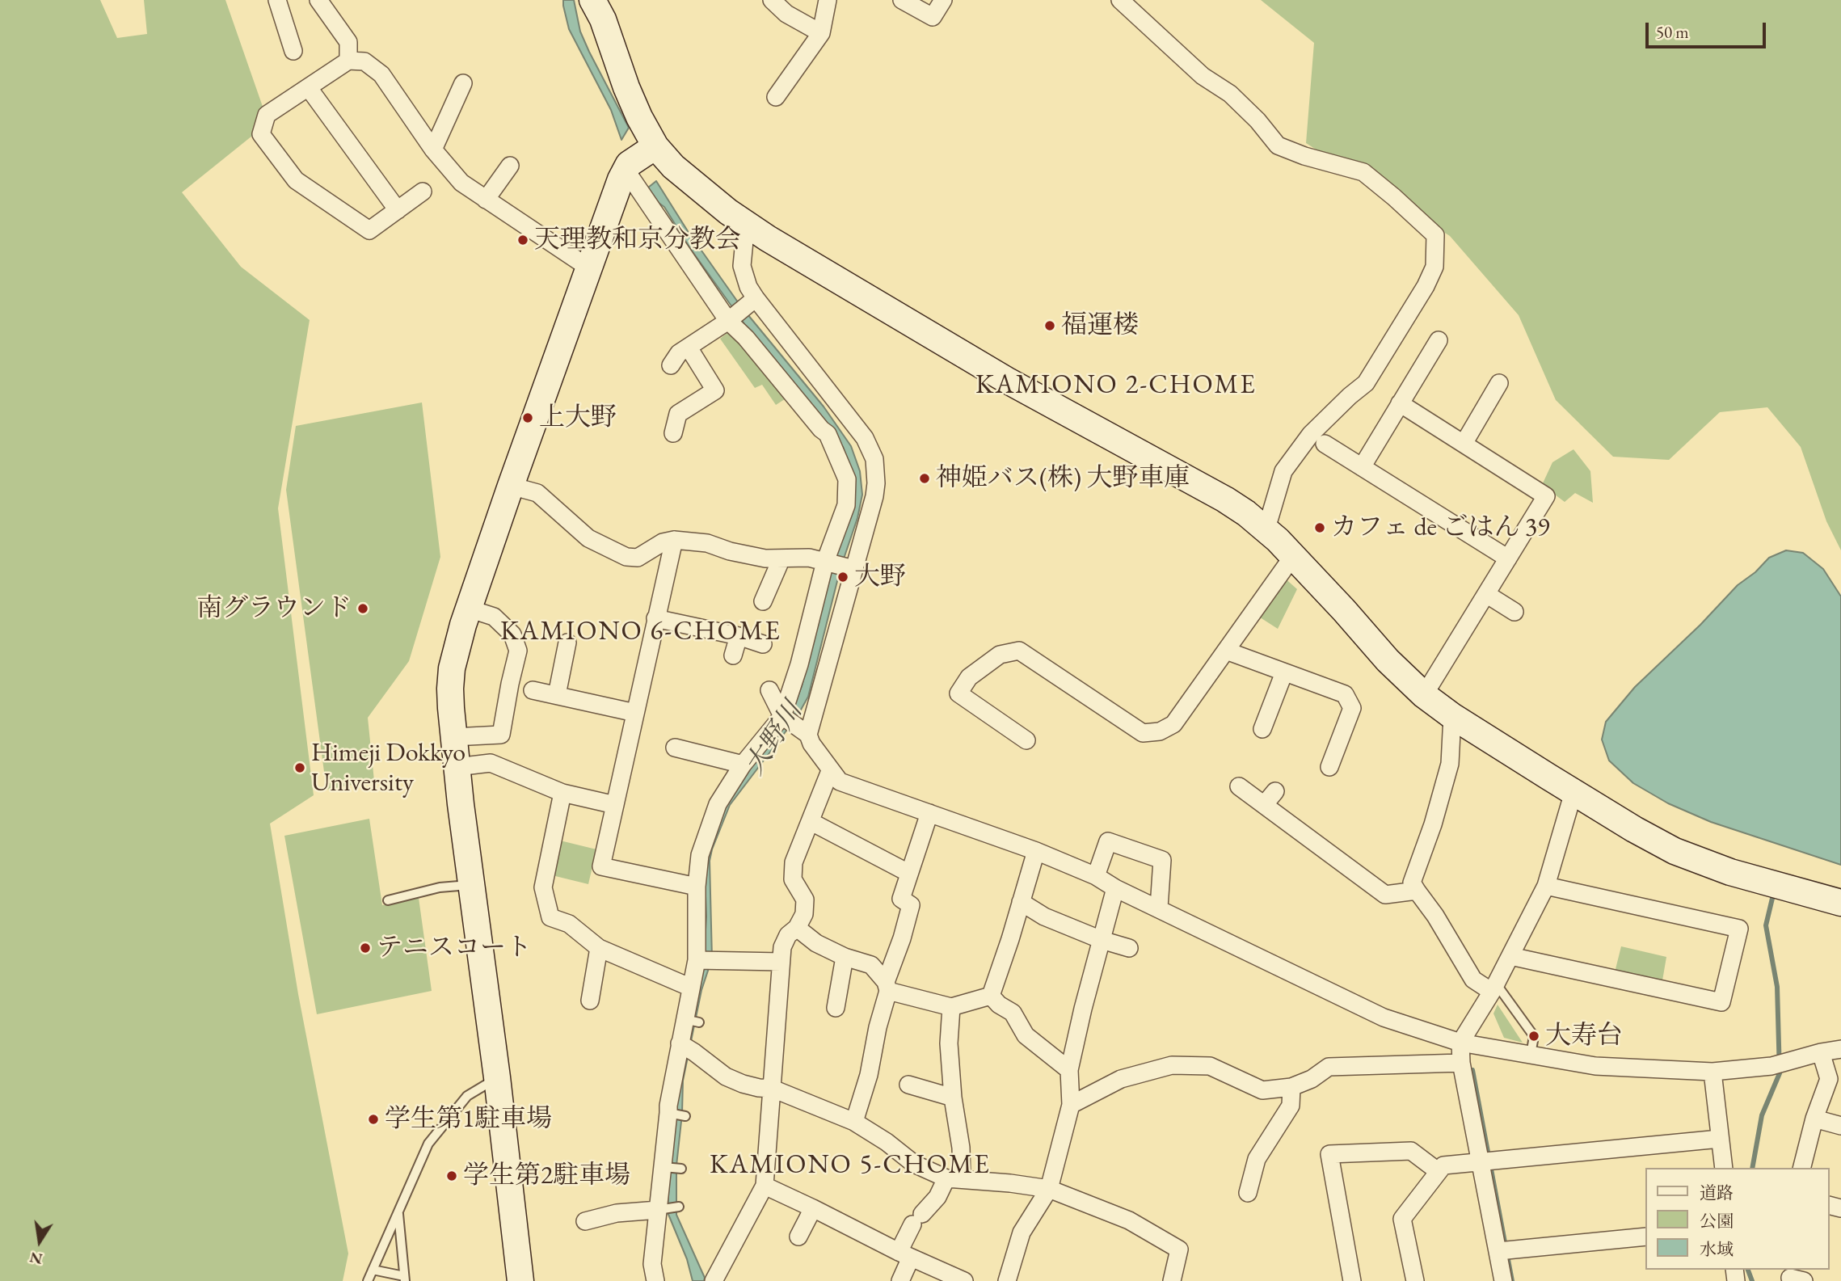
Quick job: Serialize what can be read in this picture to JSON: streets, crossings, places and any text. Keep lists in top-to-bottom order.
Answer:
{
  "districts": ["KAMIONO 2-CHOME", "KAMIONO 6-CHOME", "KAMIONO 5-CHOME"],
  "water": ["大野川"],
  "places": [
    "天理教和京分教会",
    "福運楼",
    "上大野",
    "神姫バス(株) 大野車庫",
    "カフェ de ごはん 39",
    "大野",
    "南グラウンド",
    "Himeji Dokkyo University",
    "テニスコート",
    "大寿台",
    "学生第1駐車場",
    "学生第2駐車場"
  ],
  "legend": ["道路", "公園", "水域"],
  "scale_bar": "50 m",
  "north": "bottom"
}
